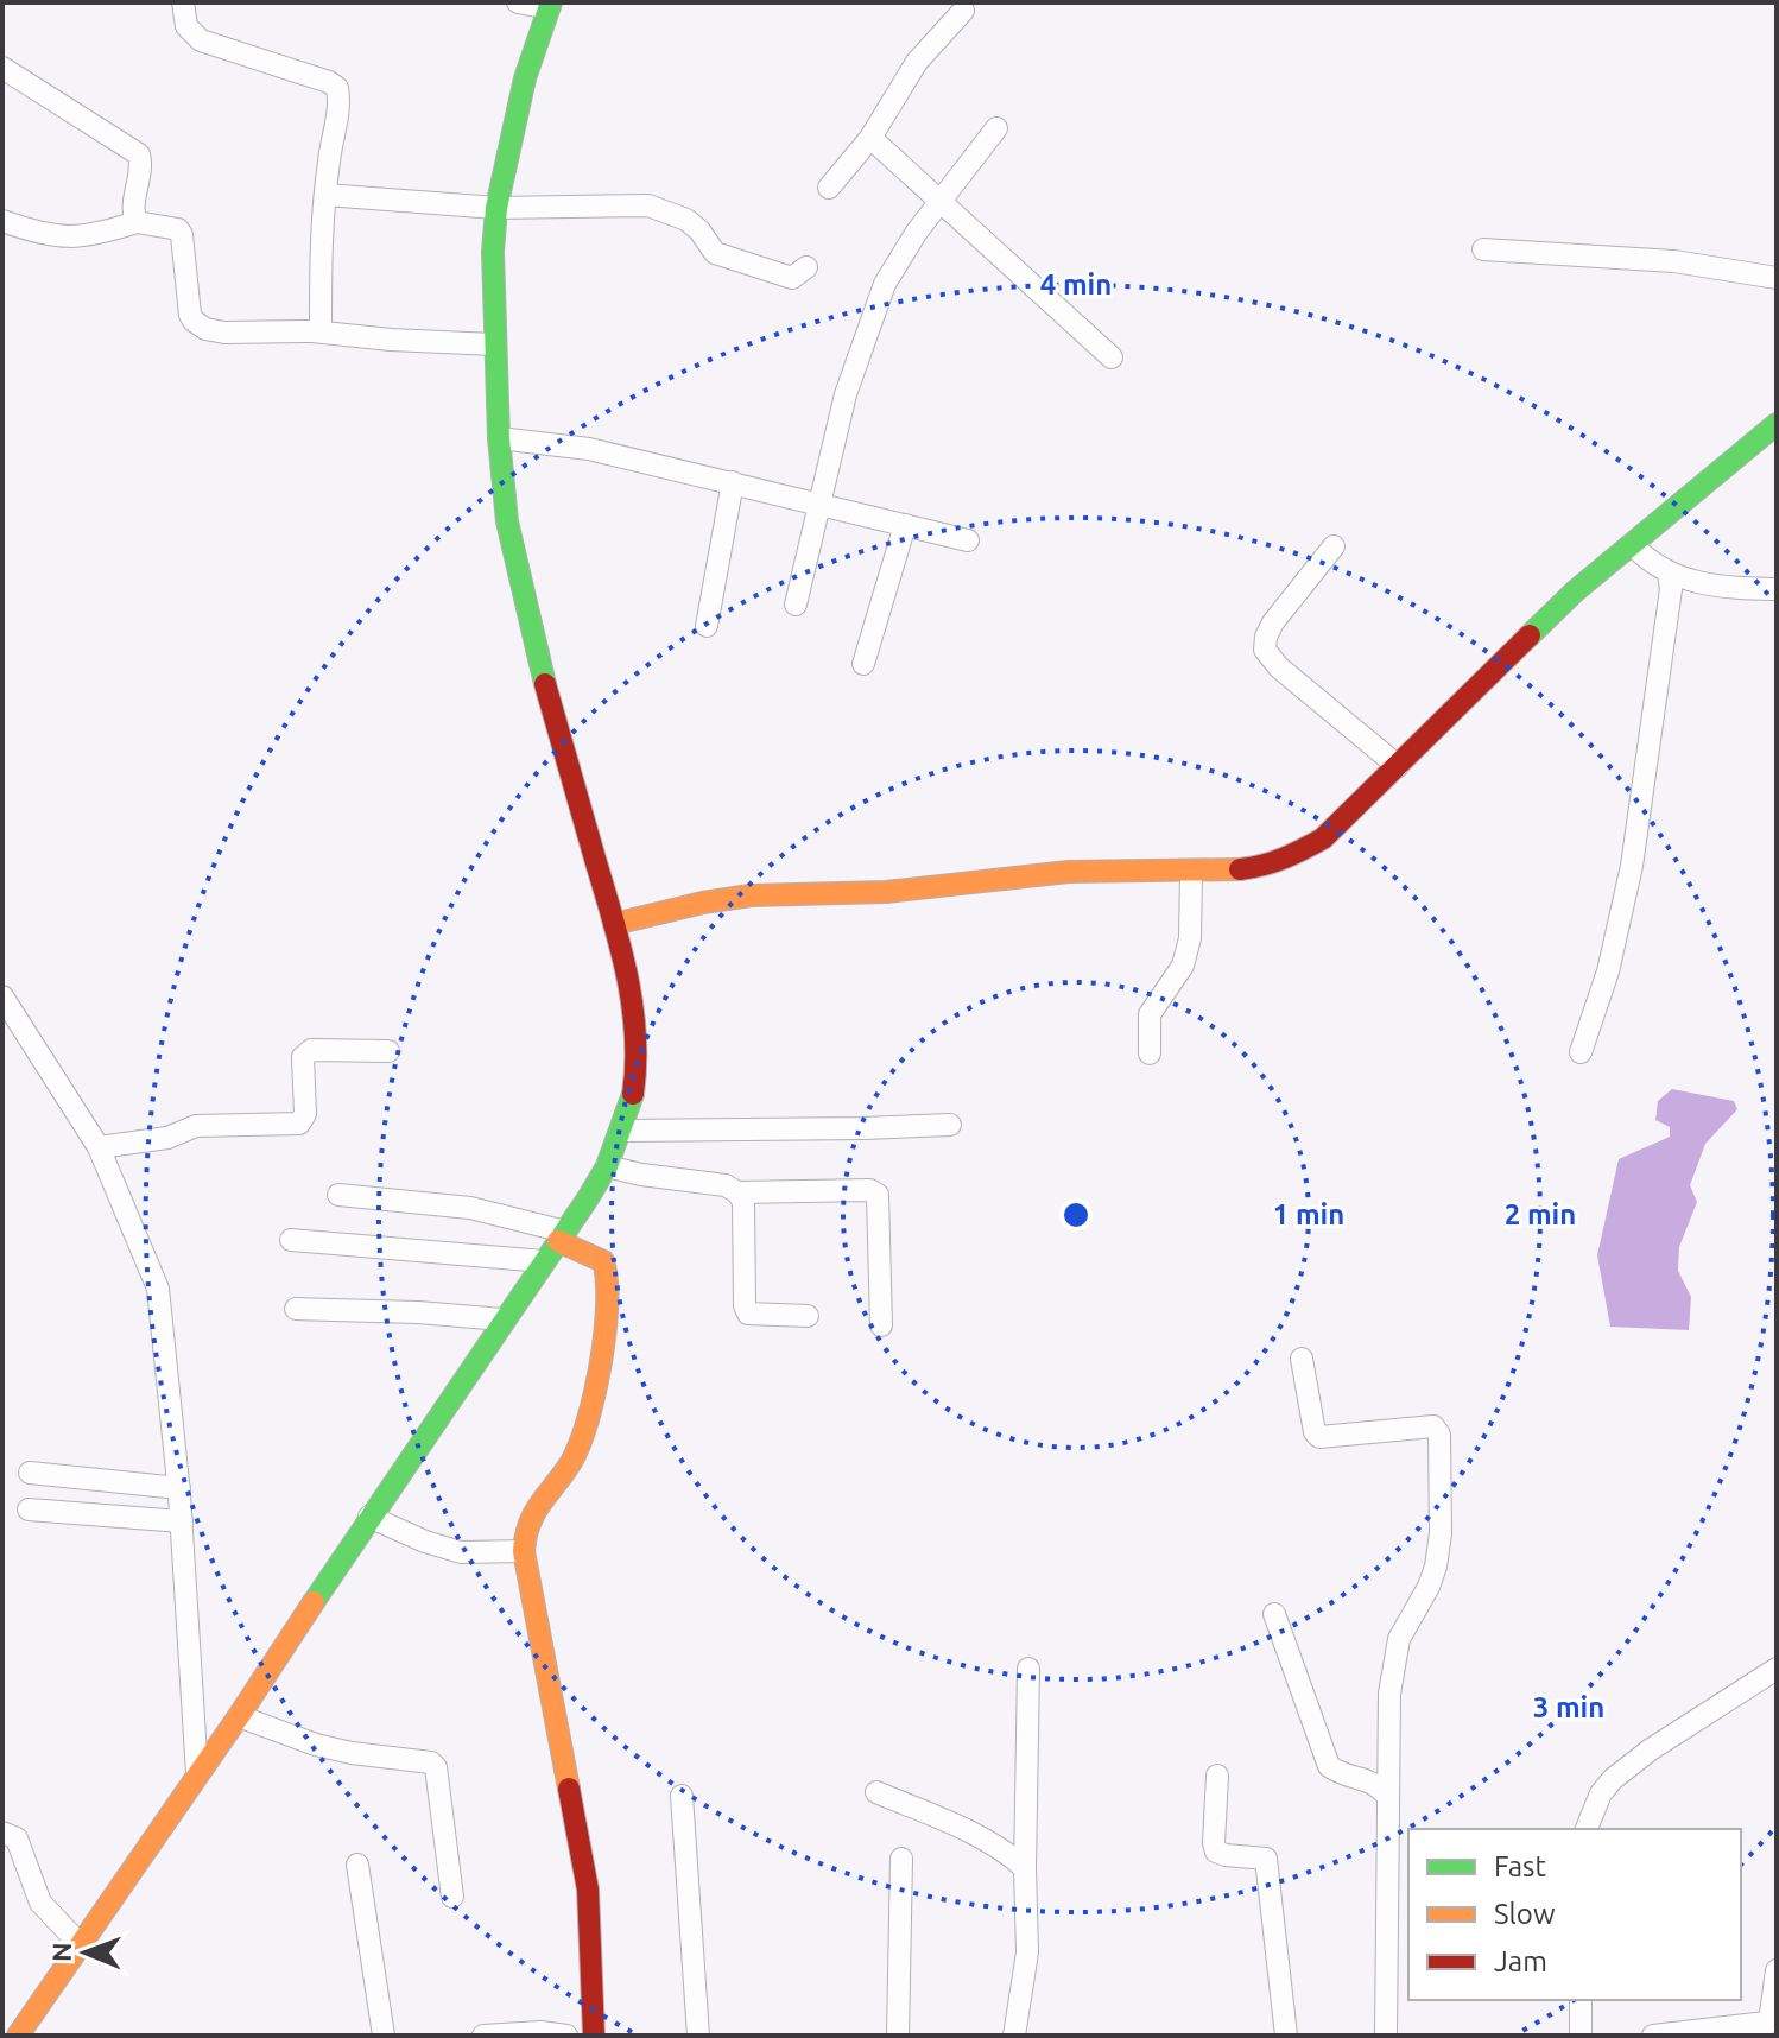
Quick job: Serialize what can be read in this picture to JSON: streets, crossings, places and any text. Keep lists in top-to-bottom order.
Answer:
{
  "legend": ["Fast", "Slow", "Jam"],
  "north": "left",
  "rings": [
    "4 min",
    "1 min",
    "2 min",
    "3 min"
  ]
}
